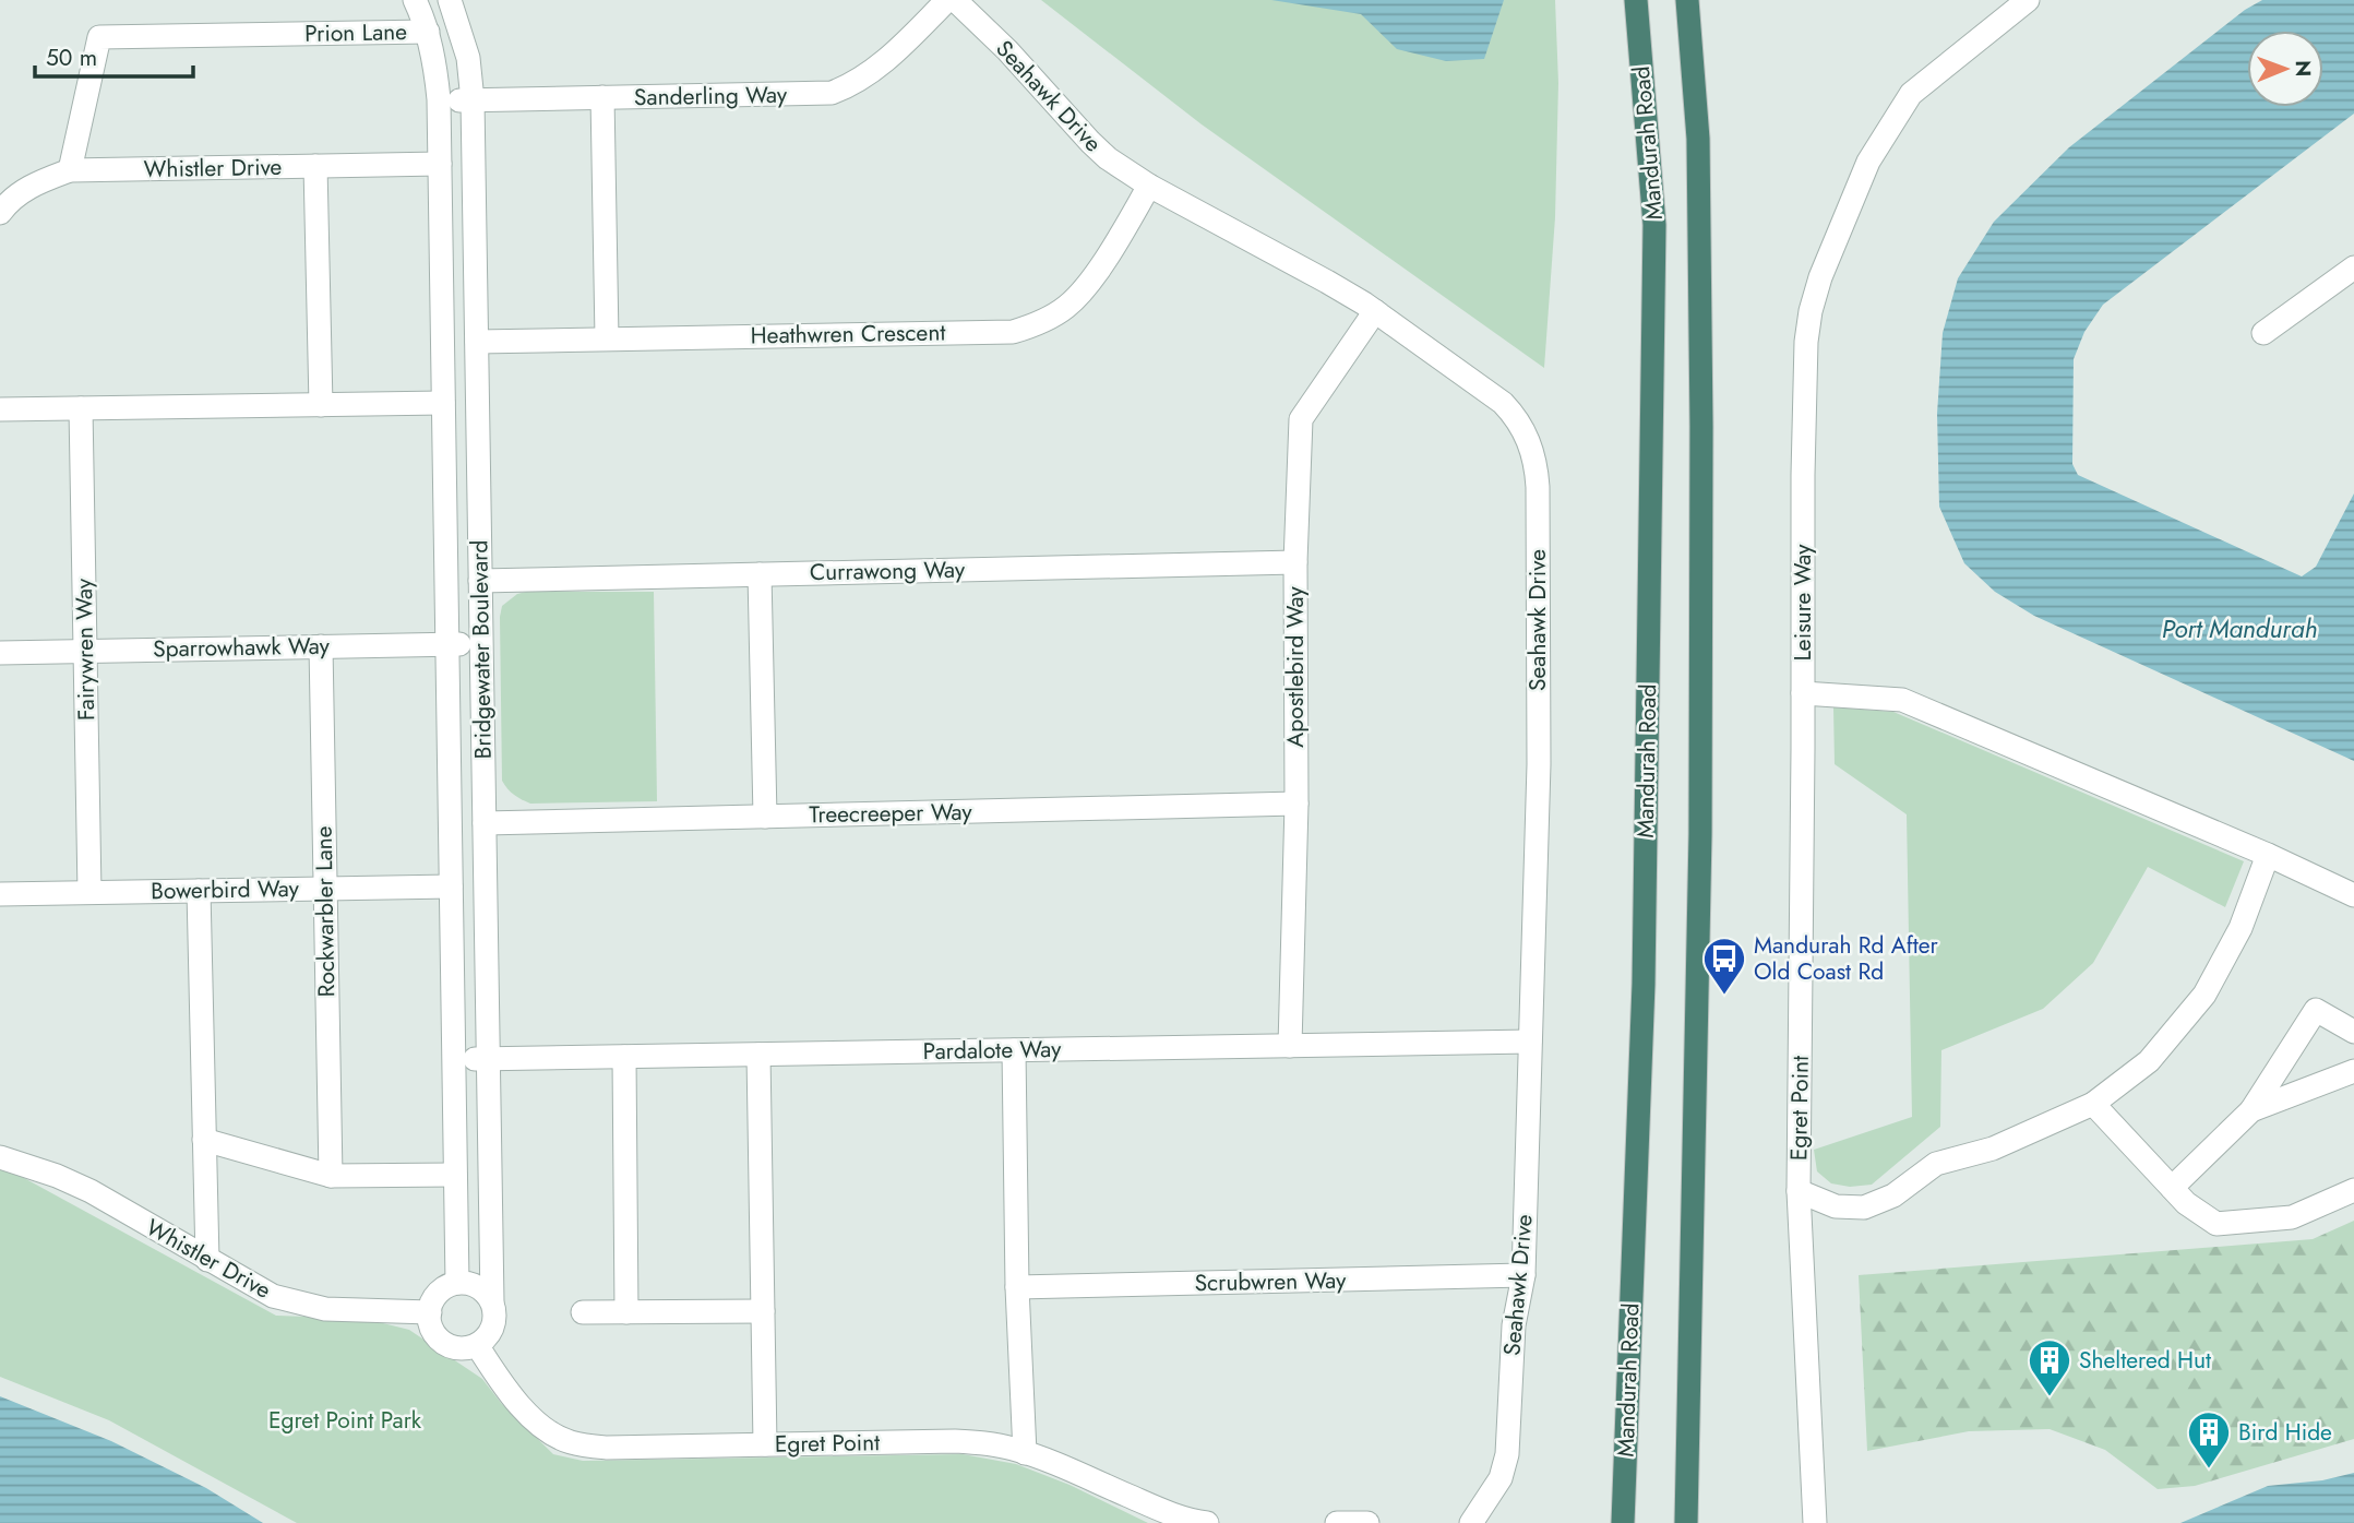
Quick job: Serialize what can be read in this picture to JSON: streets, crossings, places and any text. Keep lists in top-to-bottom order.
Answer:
{
  "streets": {
    "highway": ["Mandurah Road"],
    "street": [
      "Prion Lane",
      "Sanderling Way",
      "Seahawk Drive",
      "Whistler Drive",
      "Heathwren Crescent",
      "Currawong Way",
      "Leisure Way",
      "Sparrowhawk Way",
      "Fairywren Way",
      "Bridgewater Boulevard",
      "Apostlebird Way",
      "Treecreeper Way",
      "Bowerbird Way",
      "Rockwarbler Lane",
      "Pardalote Way",
      "Egret Point",
      "Scrubwren Way"
    ]
  },
  "crossings": [
    ["Prion Lane", "Whistler Drive"],
    ["Prion Lane", "Bridgewater Boulevard"],
    ["Sanderling Way", "Bridgewater Boulevard"],
    ["Seahawk Drive", "Heathwren Crescent"],
    ["Seahawk Drive", "Apostlebird Way"],
    ["Seahawk Drive", "Pardalote Way"],
    ["Seahawk Drive", "Scrubwren Way"],
    ["Whistler Drive", "Bridgewater Boulevard"],
    ["Whistler Drive", "Egret Point"],
    ["Heathwren Crescent", "Bridgewater Boulevard"],
    ["Currawong Way", "Bridgewater Boulevard"],
    ["Currawong Way", "Apostlebird Way"],
    ["Leisure Way", "Egret Point"],
    ["Sparrowhawk Way", "Fairywren Way"],
    ["Sparrowhawk Way", "Bridgewater Boulevard"],
    ["Sparrowhawk Way", "Rockwarbler Lane"],
    ["Fairywren Way", "Bowerbird Way"],
    ["Bridgewater Boulevard", "Treecreeper Way"],
    ["Bridgewater Boulevard", "Bowerbird Way"],
    ["Bridgewater Boulevard", "Pardalote Way"],
    ["Bridgewater Boulevard", "Egret Point"],
    ["Apostlebird Way", "Treecreeper Way"],
    ["Apostlebird Way", "Pardalote Way"],
    ["Bowerbird Way", "Rockwarbler Lane"]
  ],
  "water": ["Port Mandurah"],
  "parks": ["Egret Point Park"],
  "places": {
    "bus stop": ["Mandurah Rd After Old Coast Rd"],
    "building": ["Sheltered Hut", "Bird Hide"]
  },
  "scale_bar": "50 m",
  "north": "right"
}
